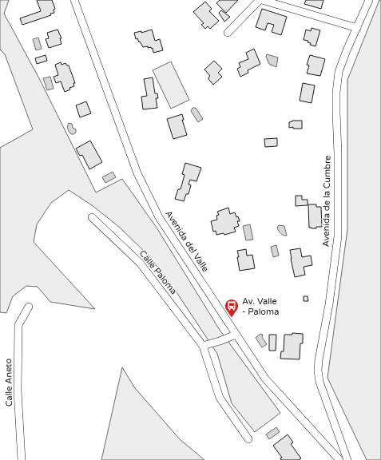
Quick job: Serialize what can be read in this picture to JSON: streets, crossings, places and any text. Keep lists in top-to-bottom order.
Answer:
{
  "streets": {
    "street": [
      "Avenida de la Cumbre",
      "Avenida del Valle",
      "Calle Paloma",
      "Calle Aneto"
    ]
  },
  "places": {
    "bus stop": ["Av. Valle - Paloma"]
  }
}
